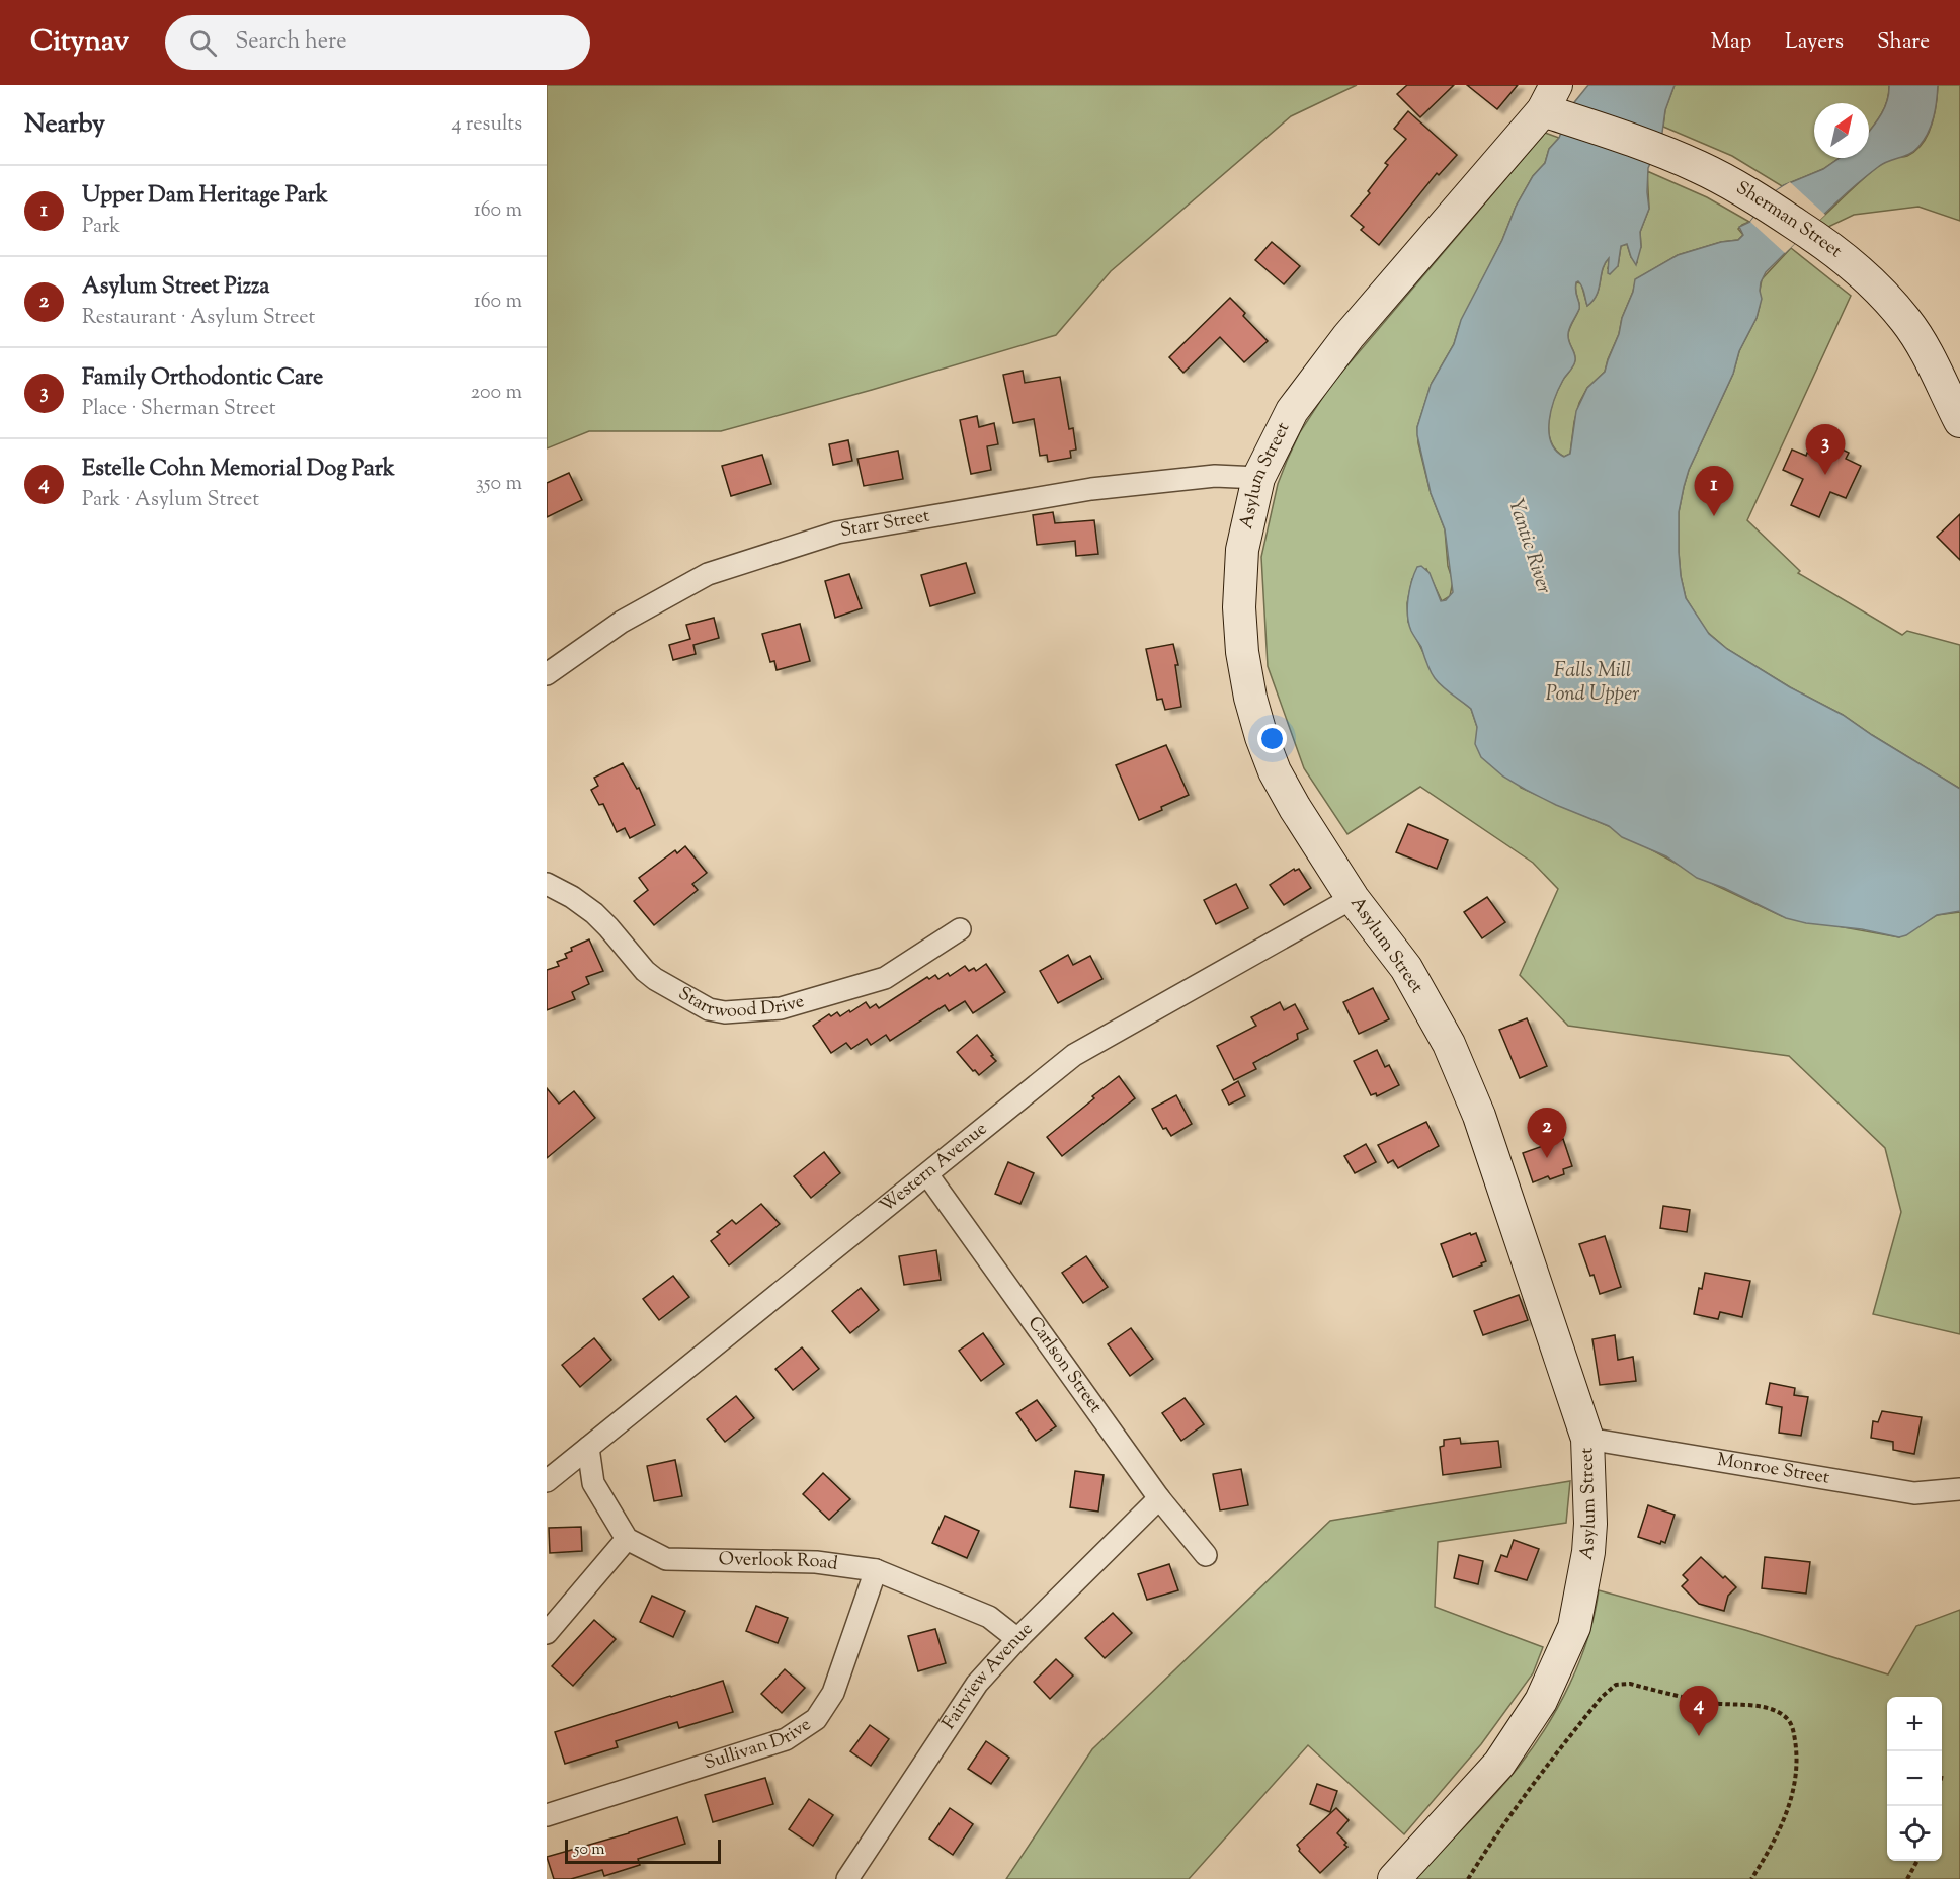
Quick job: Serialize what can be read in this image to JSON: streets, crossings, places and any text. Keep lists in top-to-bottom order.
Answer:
{
  "streets": {
    "street": [
      "Sherman Street",
      "Asylum Street",
      "Starr Street",
      "Starrwood Drive",
      "Western Avenue",
      "Carlson Street",
      "Monroe Street",
      "Overlook Road",
      "Fairview Avenue",
      "Sullivan Drive"
    ]
  },
  "crossings": [
    ["Sherman Street", "Asylum Street"],
    ["Asylum Street", "Starr Street"],
    ["Asylum Street", "Western Avenue"],
    ["Asylum Street", "Monroe Street"],
    ["Western Avenue", "Carlson Street"],
    ["Carlson Street", "Fairview Avenue"],
    ["Overlook Road", "Fairview Avenue"],
    ["Overlook Road", "Sullivan Drive"]
  ],
  "water": ["Yantic River", "Falls Mill Pond Upper"],
  "scale_bar": "50 m",
  "north": "top right",
  "page": {
    "header": "Citynav",
    "search": "Search here",
    "nav": ["Map", "Layers", "Share"],
    "heading": ["Nearby", "4 results"],
    "list": [
      {
        "mark": "1",
        "name": "Upper Dam Heritage Park",
        "note": "Park",
        "value": "160 m"
      },
      {
        "mark": "2",
        "name": "Asylum Street Pizza",
        "note": "Restaurant · Asylum Street",
        "value": "160 m"
      },
      {
        "mark": "3",
        "name": "Family Orthodontic Care",
        "note": "Place · Sherman Street",
        "value": "200 m"
      },
      {
        "mark": "4",
        "name": "Estelle Cohn Memorial Dog Park",
        "note": "Park · Asylum Street",
        "value": "350 m"
      }
    ],
    "pins": [
      "3",
      "1",
      "2",
      "4"
    ],
    "map_buttons": ["+", "−"],
    "scale": "50 m"
  }
}
